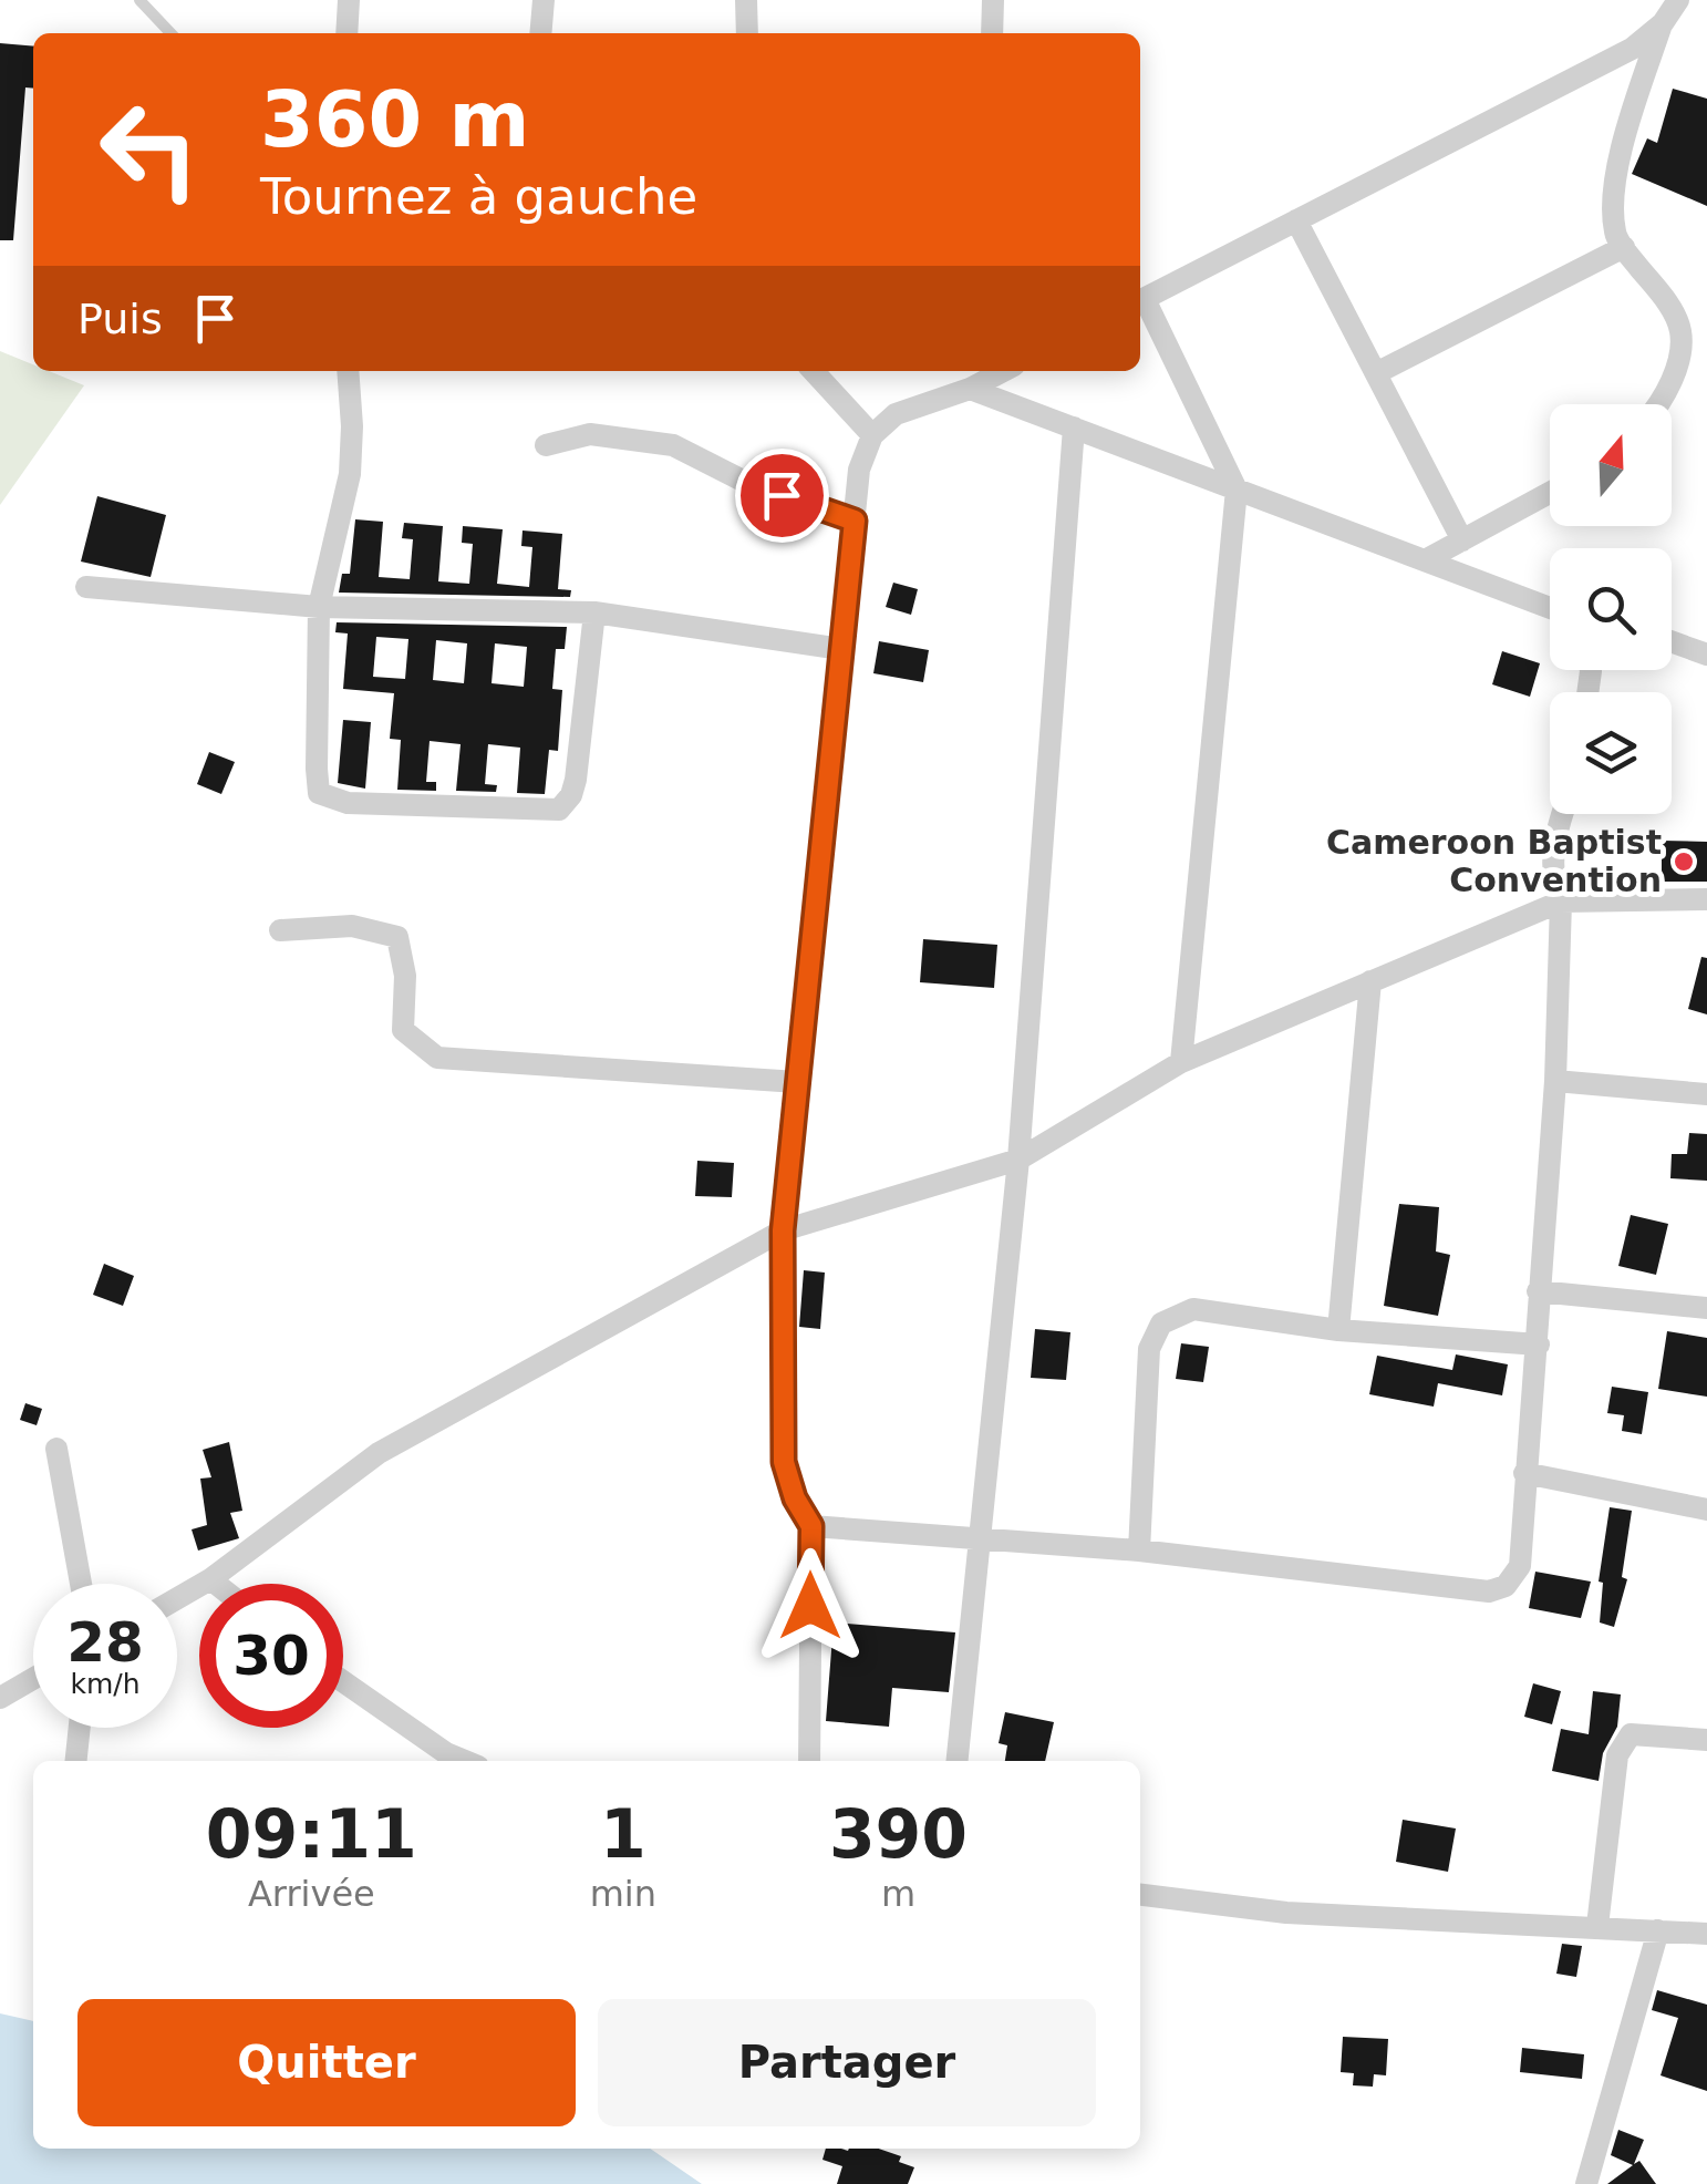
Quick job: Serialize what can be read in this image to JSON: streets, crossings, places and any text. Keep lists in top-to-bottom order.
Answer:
{
  "places": ["Cameroon Baptist Convention"],
  "north": "top",
  "page": {
    "turn": ["360 m", "Tournez à gauche"],
    "then": "Puis",
    "speed": "28 km/h",
    "limit": "30",
    "eta": [
      "09:11",
      "Arrivée",
      "1",
      "min",
      "390",
      "m"
    ],
    "buttons": ["Quitter", "Partager"]
  }
}
